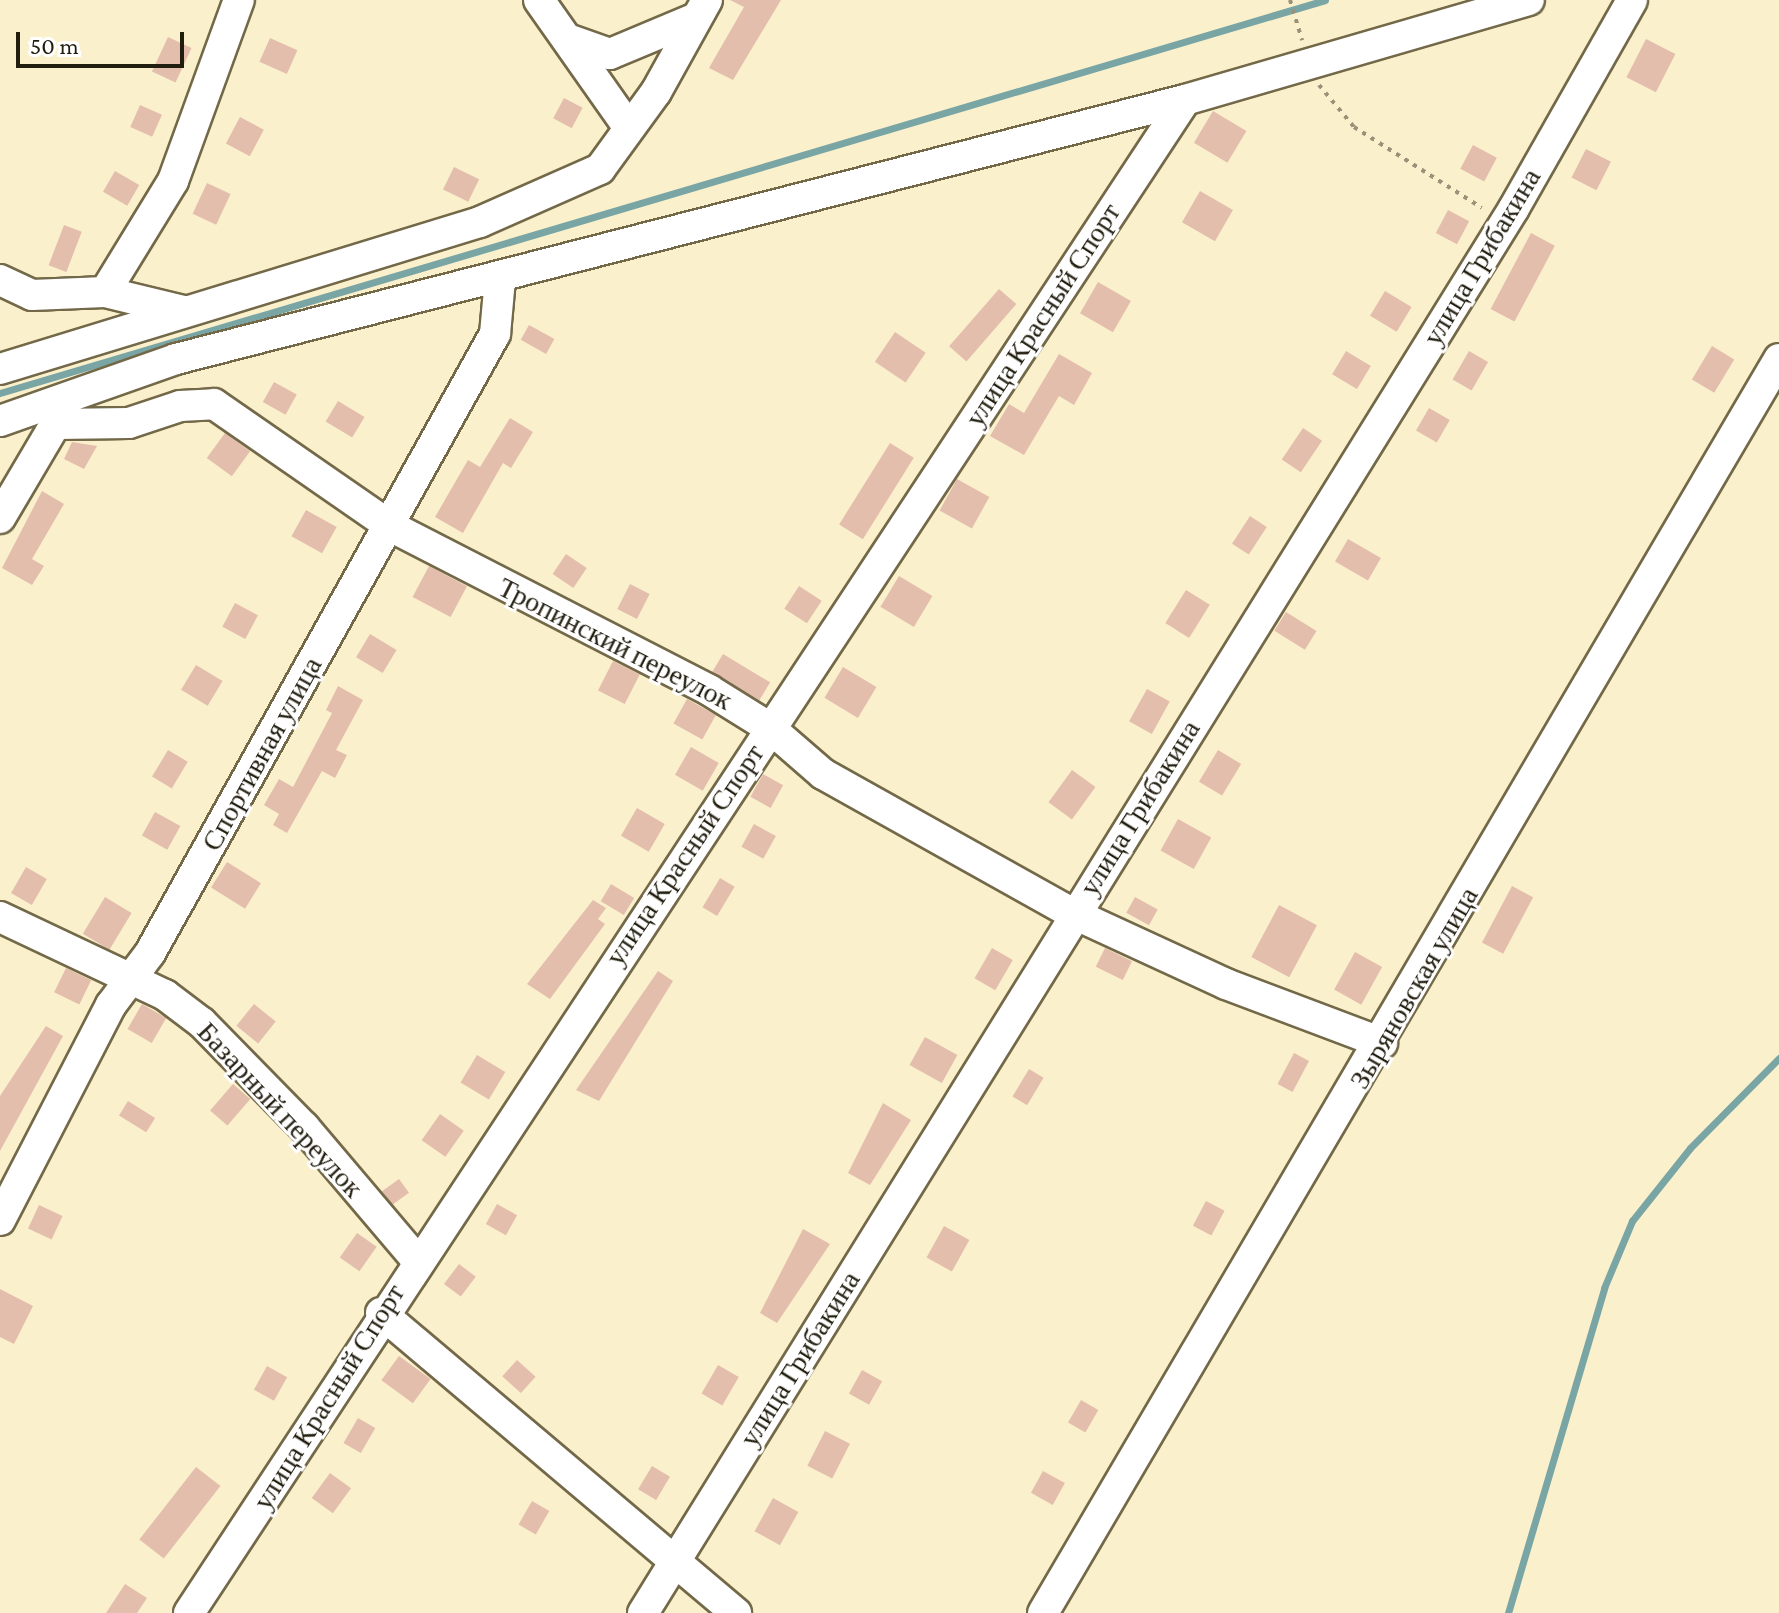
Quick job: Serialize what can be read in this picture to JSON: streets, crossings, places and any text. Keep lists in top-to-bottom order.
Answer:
{
  "streets": {
    "street": [
      "улица Грибакина",
      "улица Красный Спорт",
      "Тропинский переулок",
      "Спортивная улица",
      "Зыряновская улица",
      "Базарный переулок"
    ]
  },
  "crossings": [
    ["улица Грибакина", "Тропинский переулок"],
    ["улица Красный Спорт", "Тропинский переулок"],
    ["улица Красный Спорт", "Базарный переулок"],
    ["Тропинский переулок", "Спортивная улица"],
    ["Тропинский переулок", "Зыряновская улица"],
    ["Спортивная улица", "Базарный переулок"]
  ],
  "scale_bar": "50 m"
}
